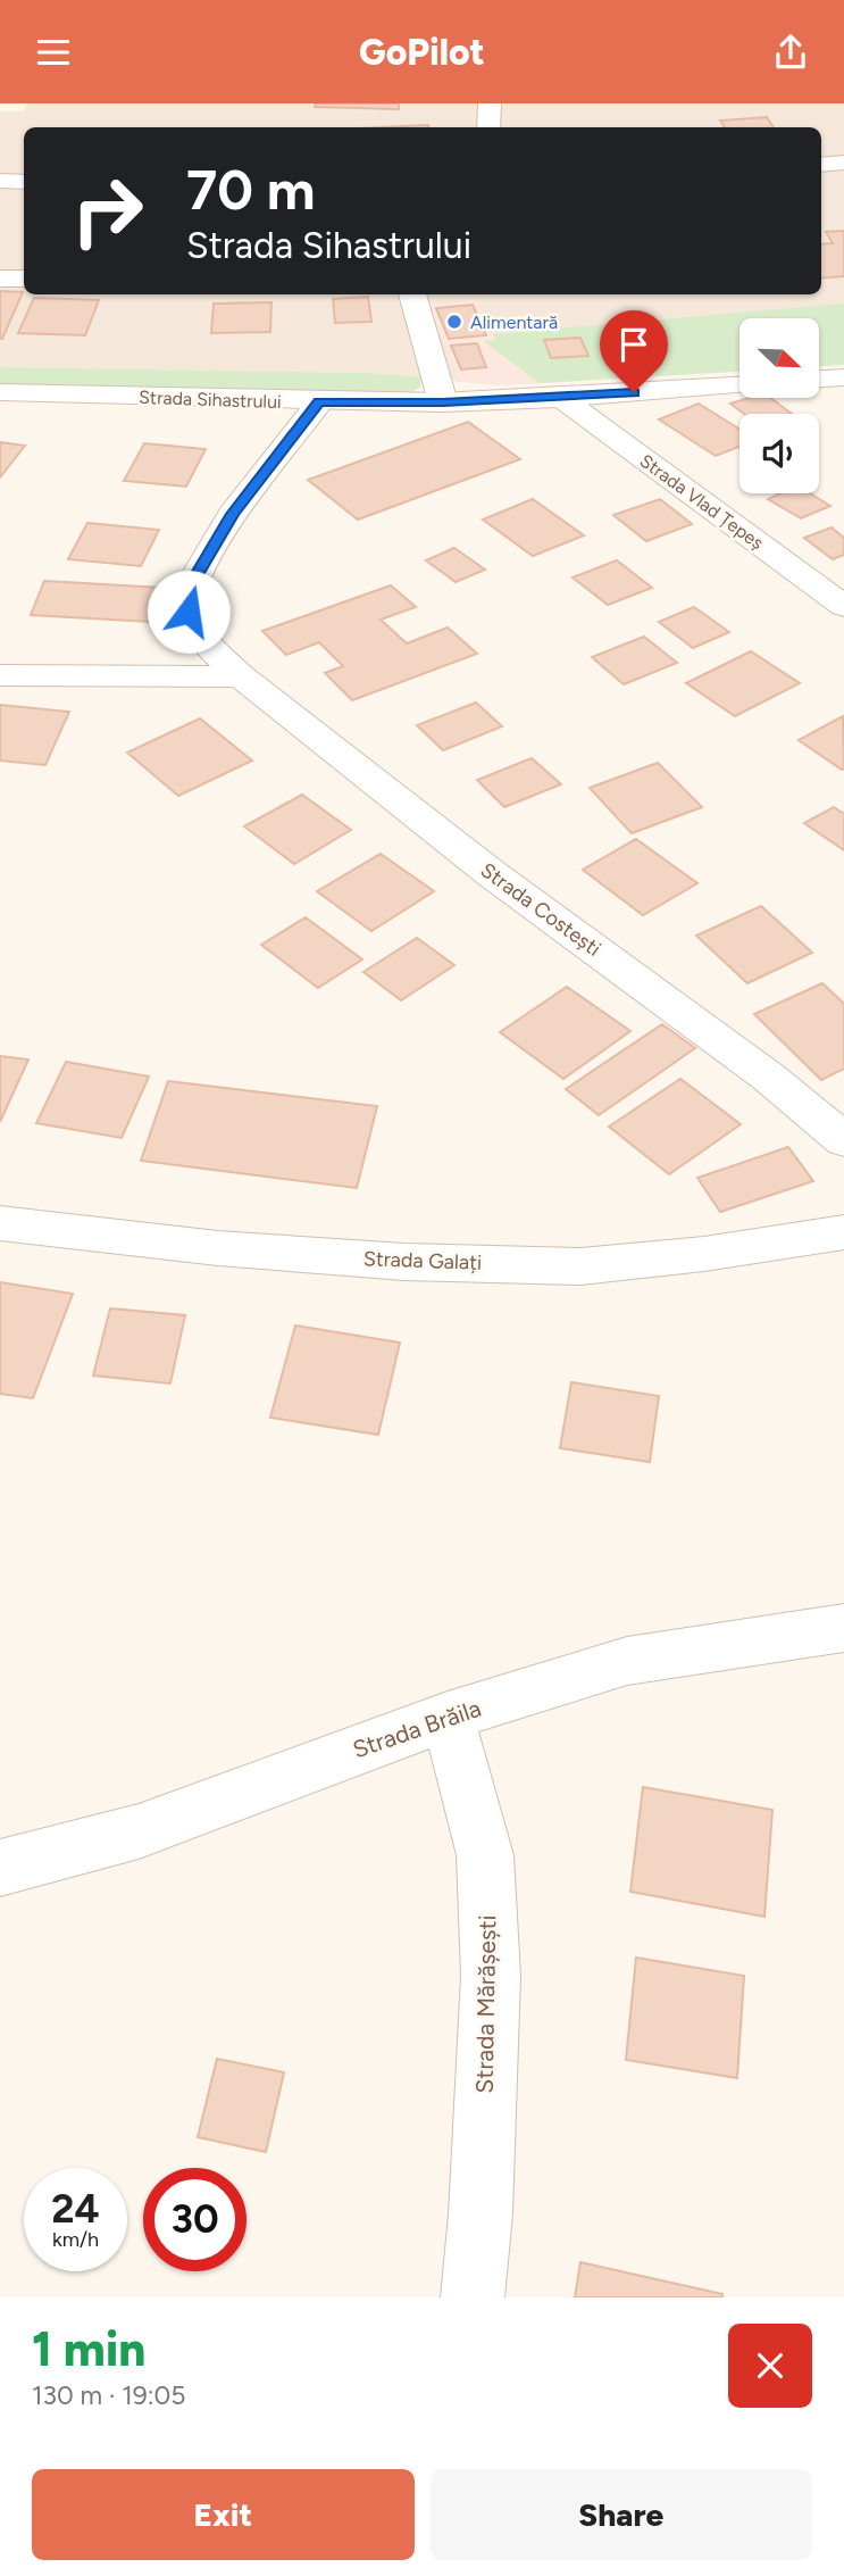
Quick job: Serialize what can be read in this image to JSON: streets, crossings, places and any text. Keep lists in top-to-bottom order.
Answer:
{
  "streets": {
    "street": [
      "Strada Sihastrului",
      "Strada Vlad Țepeș",
      "Strada Costești",
      "Strada Galați",
      "Strada Brăila",
      "Strada Mărășești"
    ]
  },
  "crossings": [
    ["Strada Sihastrului", "Strada Vlad Țepeș"],
    ["Strada Sihastrului", "Strada Costești"],
    ["Strada Brăila", "Strada Mărășești"]
  ],
  "places": ["Alimentară"],
  "north": "bottom right",
  "page": {
    "header": "GoPilot",
    "turn": ["70 m", "Strada Sihastrului"],
    "speed": "24 km/h",
    "limit": "30",
    "heading": ["1 min", "130 m · 19:05"],
    "buttons": ["Exit", "Share"]
  }
}
